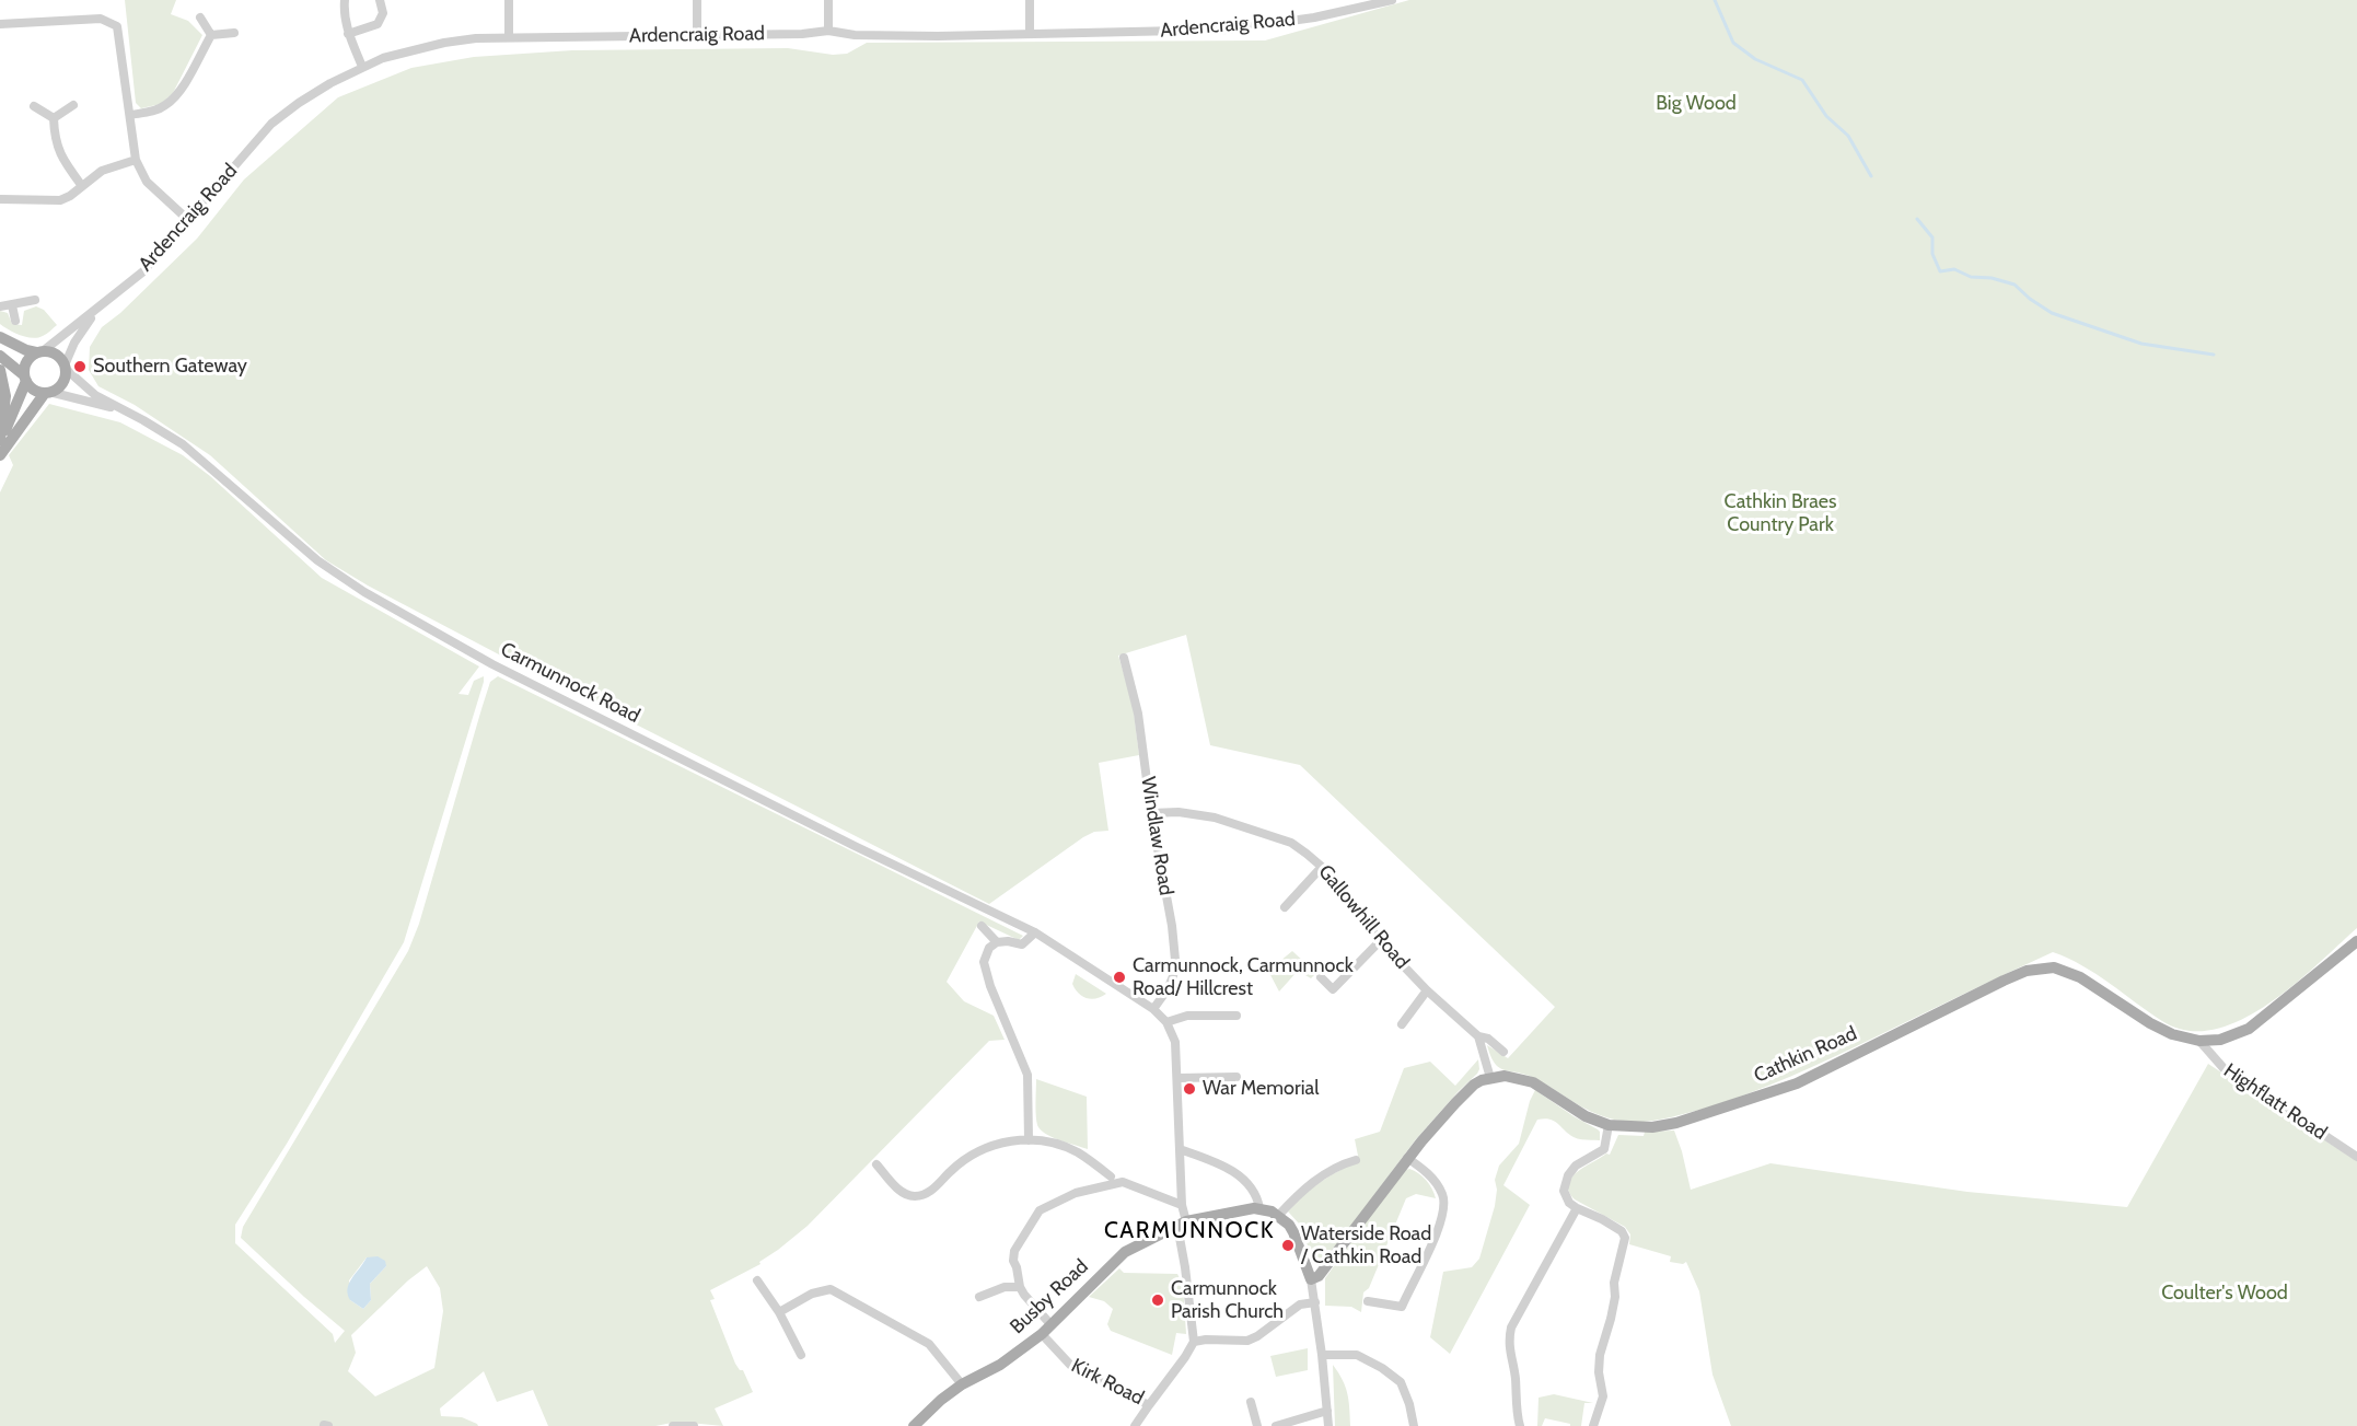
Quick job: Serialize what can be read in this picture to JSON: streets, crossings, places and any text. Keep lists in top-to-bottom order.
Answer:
{
  "streets": {
    "main road": ["Cathkin Road", "Busby Road"],
    "street": [
      "Ardencraig Road",
      "Carmunnock Road",
      "Windlaw Road",
      "Gallowhill Road",
      "Highflatt Road",
      "Kirk Road"
    ]
  },
  "crossings": [
    ["Ardencraig Road", "Carmunnock Road"],
    ["Carmunnock Road", "Windlaw Road"],
    ["Windlaw Road", "Gallowhill Road"],
    ["Cathkin Road", "Highflatt Road"],
    ["Busby Road", "Kirk Road"]
  ],
  "districts": ["CARMUNNOCK"],
  "parks": ["Big Wood", "Cathkin Braes Country Park", "Coulter's Wood"],
  "places": [
    "Southern Gateway",
    "Carmunnock, Carmunnock Road/ Hillcrest",
    "War Memorial",
    "Waterside Road / Cathkin Road",
    "Carmunnock Parish Church"
  ]
}
